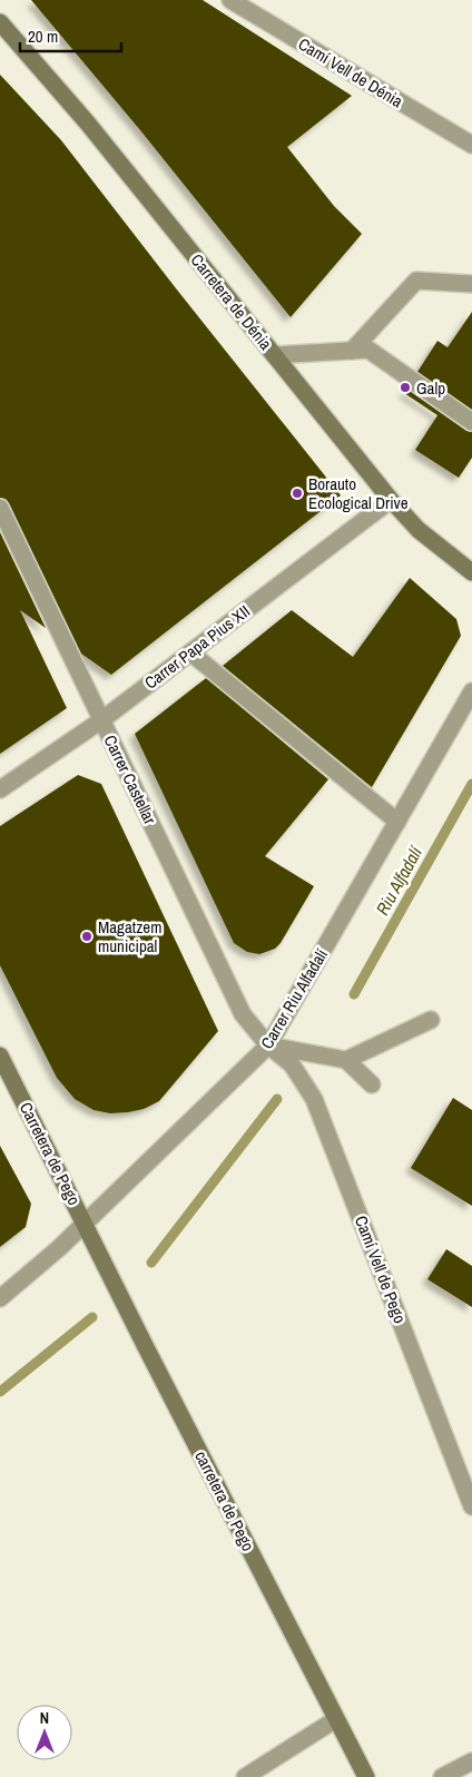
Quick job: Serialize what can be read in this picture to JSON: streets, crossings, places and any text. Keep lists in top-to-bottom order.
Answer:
{
  "streets": {
    "main road": ["Carretera de Dénia", "Carretera de Pego", "carretera de Pego"],
    "street": [
      "Camí Vell de Dénia",
      "Carrer Papa Pius XII",
      "Carrer Castellar",
      "Carrer Riu Alfadalí",
      "Camí Vell de Pego"
    ]
  },
  "crossings": [
    ["Carretera de Dénia", "Carrer Papa Pius XII"],
    ["Carrer Papa Pius XII", "Carrer Castellar"],
    ["Carrer Castellar", "Carrer Riu Alfadalí"],
    ["Carrer Castellar", "Camí Vell de Pego"],
    ["Carrer Riu Alfadalí", "Carretera de Pego"],
    ["Carrer Riu Alfadalí", "Camí Vell de Pego"],
    ["Carrer Riu Alfadalí", "carretera de Pego"],
    ["Carretera de Pego", "carretera de Pego"]
  ],
  "water": ["Riu Alfadalí"],
  "places": ["Galp", "Borauto Ecological Drive", "Magatzem municipal"],
  "scale_bar": "20 m",
  "north": "top"
}
